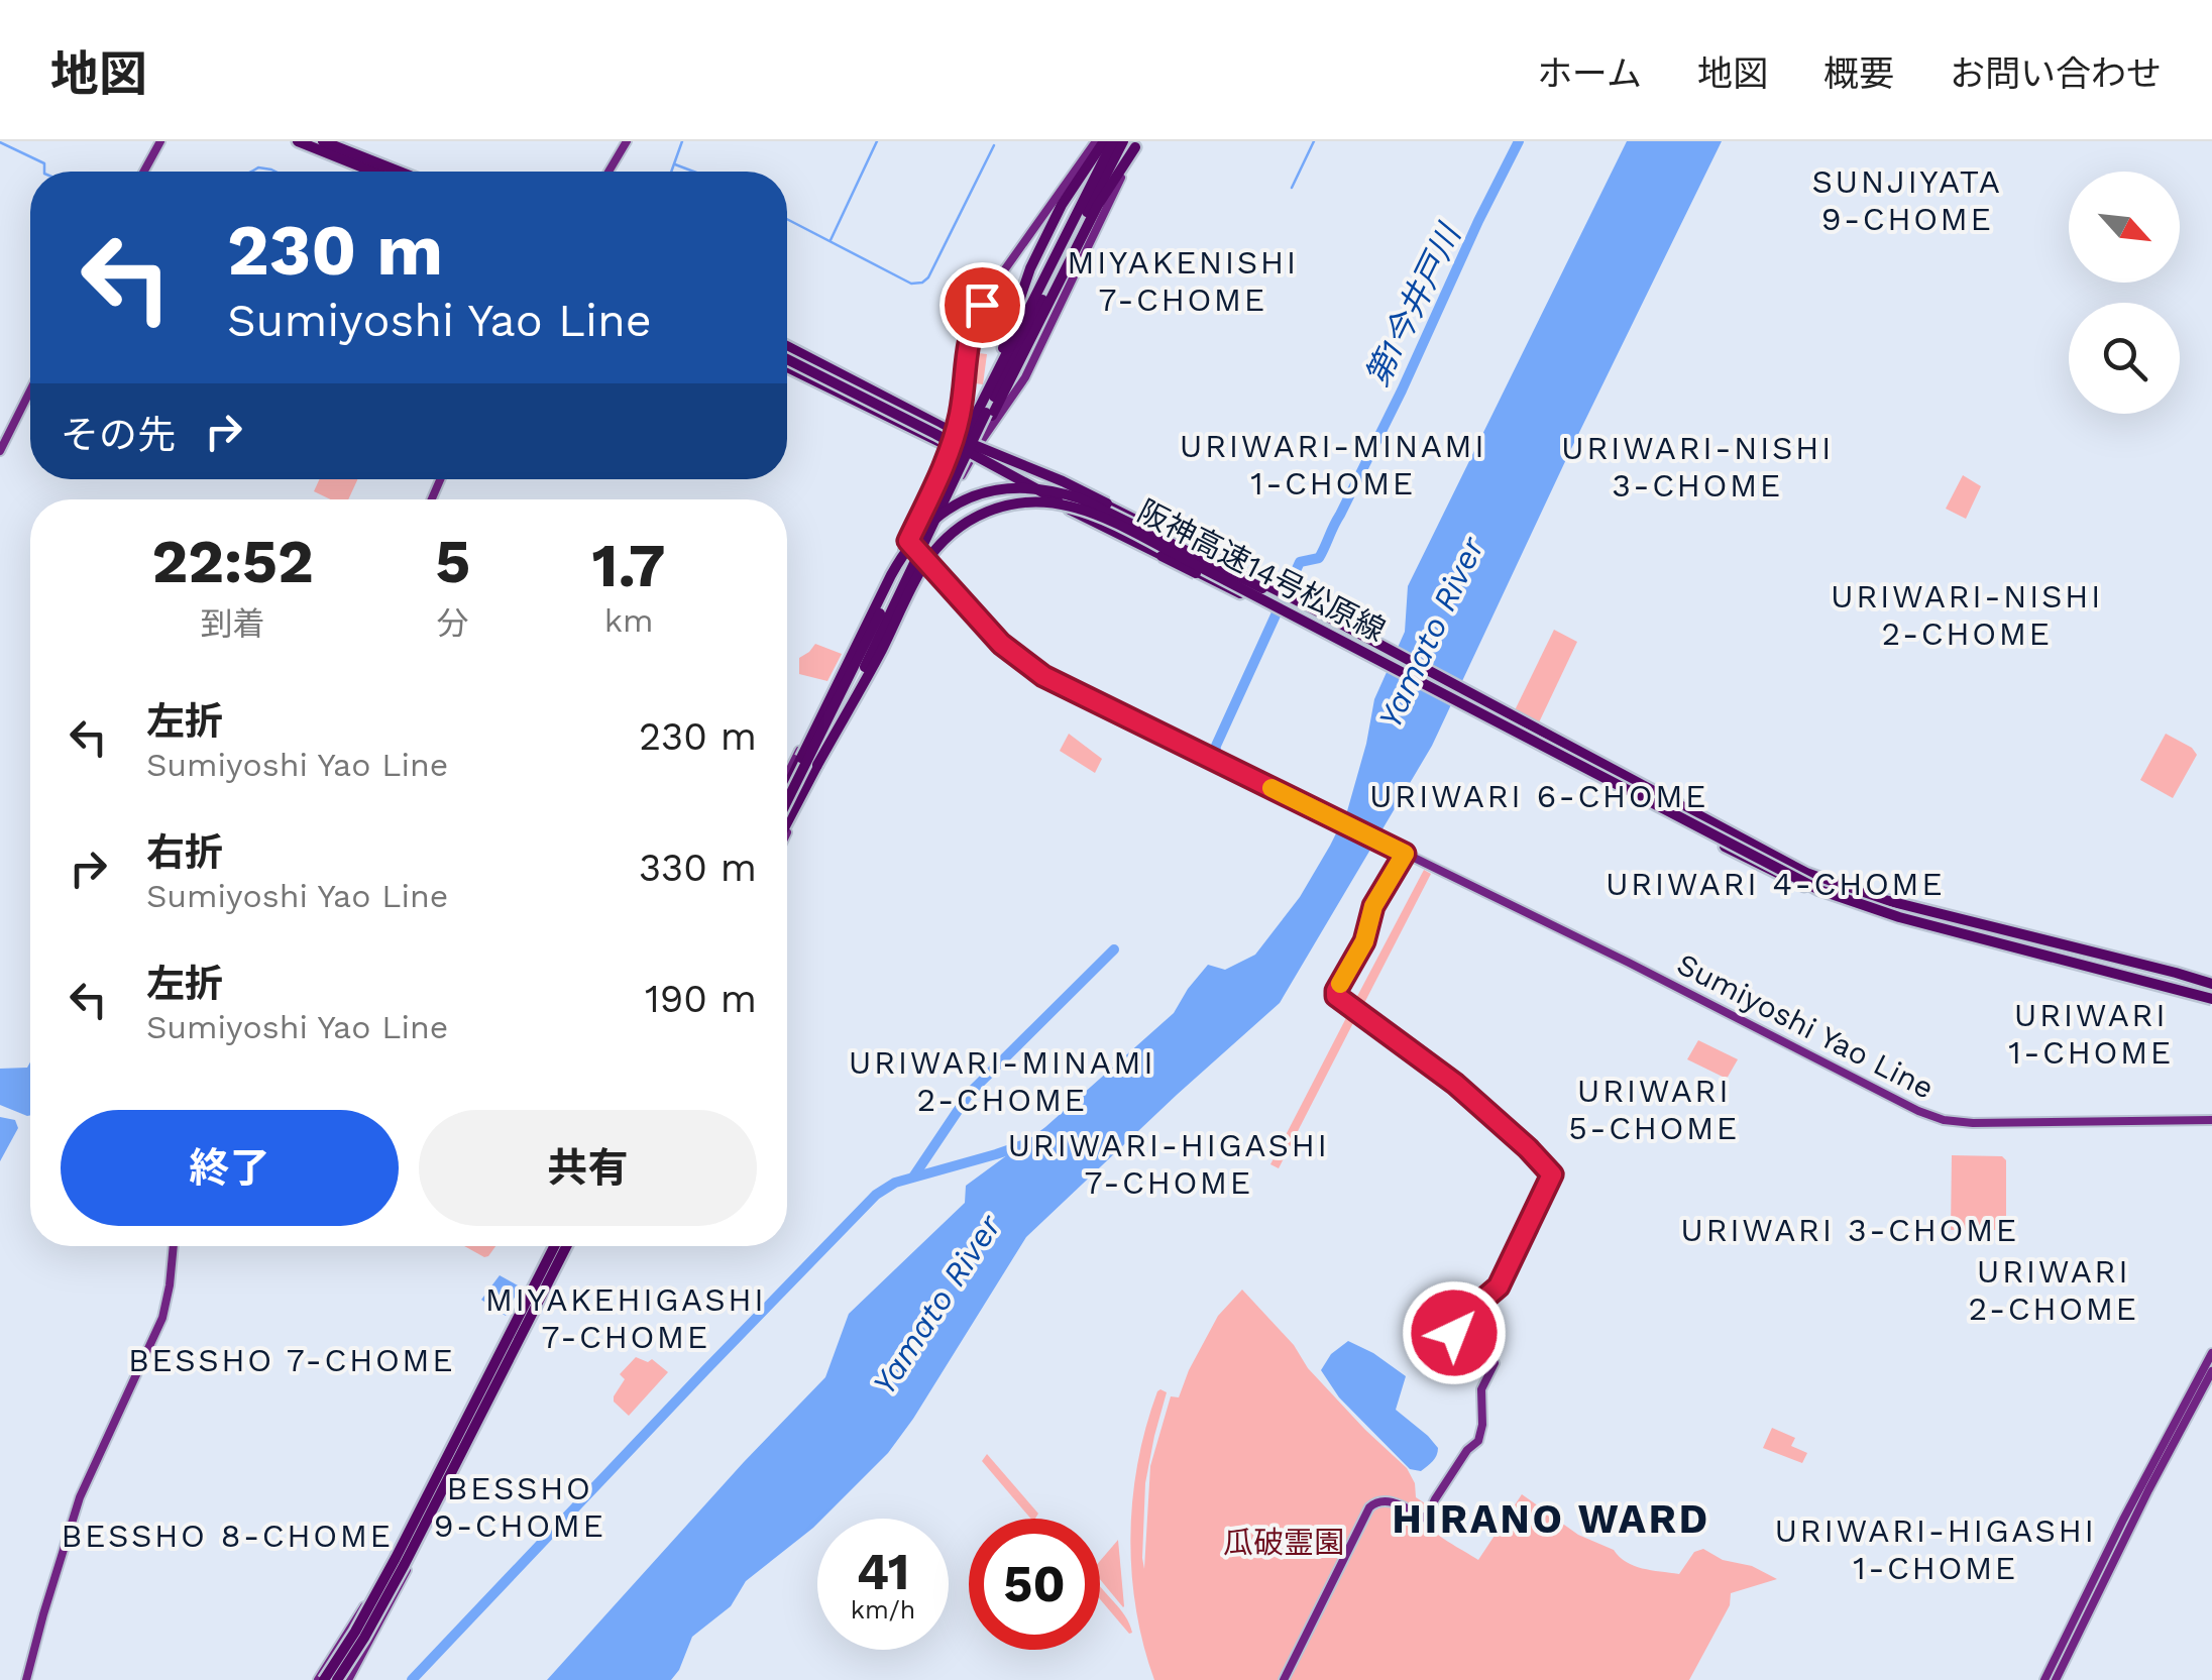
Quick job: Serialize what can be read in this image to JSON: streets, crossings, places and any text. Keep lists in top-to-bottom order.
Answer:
{
  "streets": {
    "highway": ["阪神高速14号松原線"],
    "main road": ["Sumiyoshi Yao Line"]
  },
  "districts": [
    "SUNJIYATA 9-CHOME",
    "MIYAKENISHI 7-CHOME",
    "URIWARI-MINAMI 1-CHOME",
    "URIWARI-NISHI 3-CHOME",
    "URIWARI-NISHI 2-CHOME",
    "URIWARI 6-CHOME",
    "URIWARI 4-CHOME",
    "URIWARI 1-CHOME",
    "URIWARI-MINAMI 2-CHOME",
    "URIWARI 5-CHOME",
    "URIWARI-HIGASHI 7-CHOME",
    "URIWARI 3-CHOME",
    "URIWARI 2-CHOME",
    "MIYAKEHIGASHI 7-CHOME",
    "BESSHO 7-CHOME",
    "BESSHO 9-CHOME",
    "HIRANO WARD",
    "URIWARI-HIGASHI 1-CHOME",
    "BESSHO 8-CHOME"
  ],
  "water": ["第1今井戸川", "Yamato River"],
  "parks": ["瓜破霊園"],
  "north": "bottom right",
  "page": {
    "header": "地図",
    "nav": [
      "ホーム",
      "地図",
      "概要",
      "お問い合わせ"
    ],
    "turn": ["230 m", "Sumiyoshi Yao Line"],
    "then": "その先",
    "eta": [
      "22:52",
      "到着",
      "5",
      "分",
      "1.7",
      "km"
    ],
    "list": [
      {
        "name": "左折",
        "note": "Sumiyoshi Yao Line",
        "value": "230 m"
      },
      {
        "name": "右折",
        "note": "Sumiyoshi Yao Line",
        "value": "330 m"
      },
      {
        "name": "左折",
        "note": "Sumiyoshi Yao Line",
        "value": "190 m"
      }
    ],
    "buttons": ["終了", "共有"],
    "speed": "41 km/h",
    "limit": "50"
  }
}
